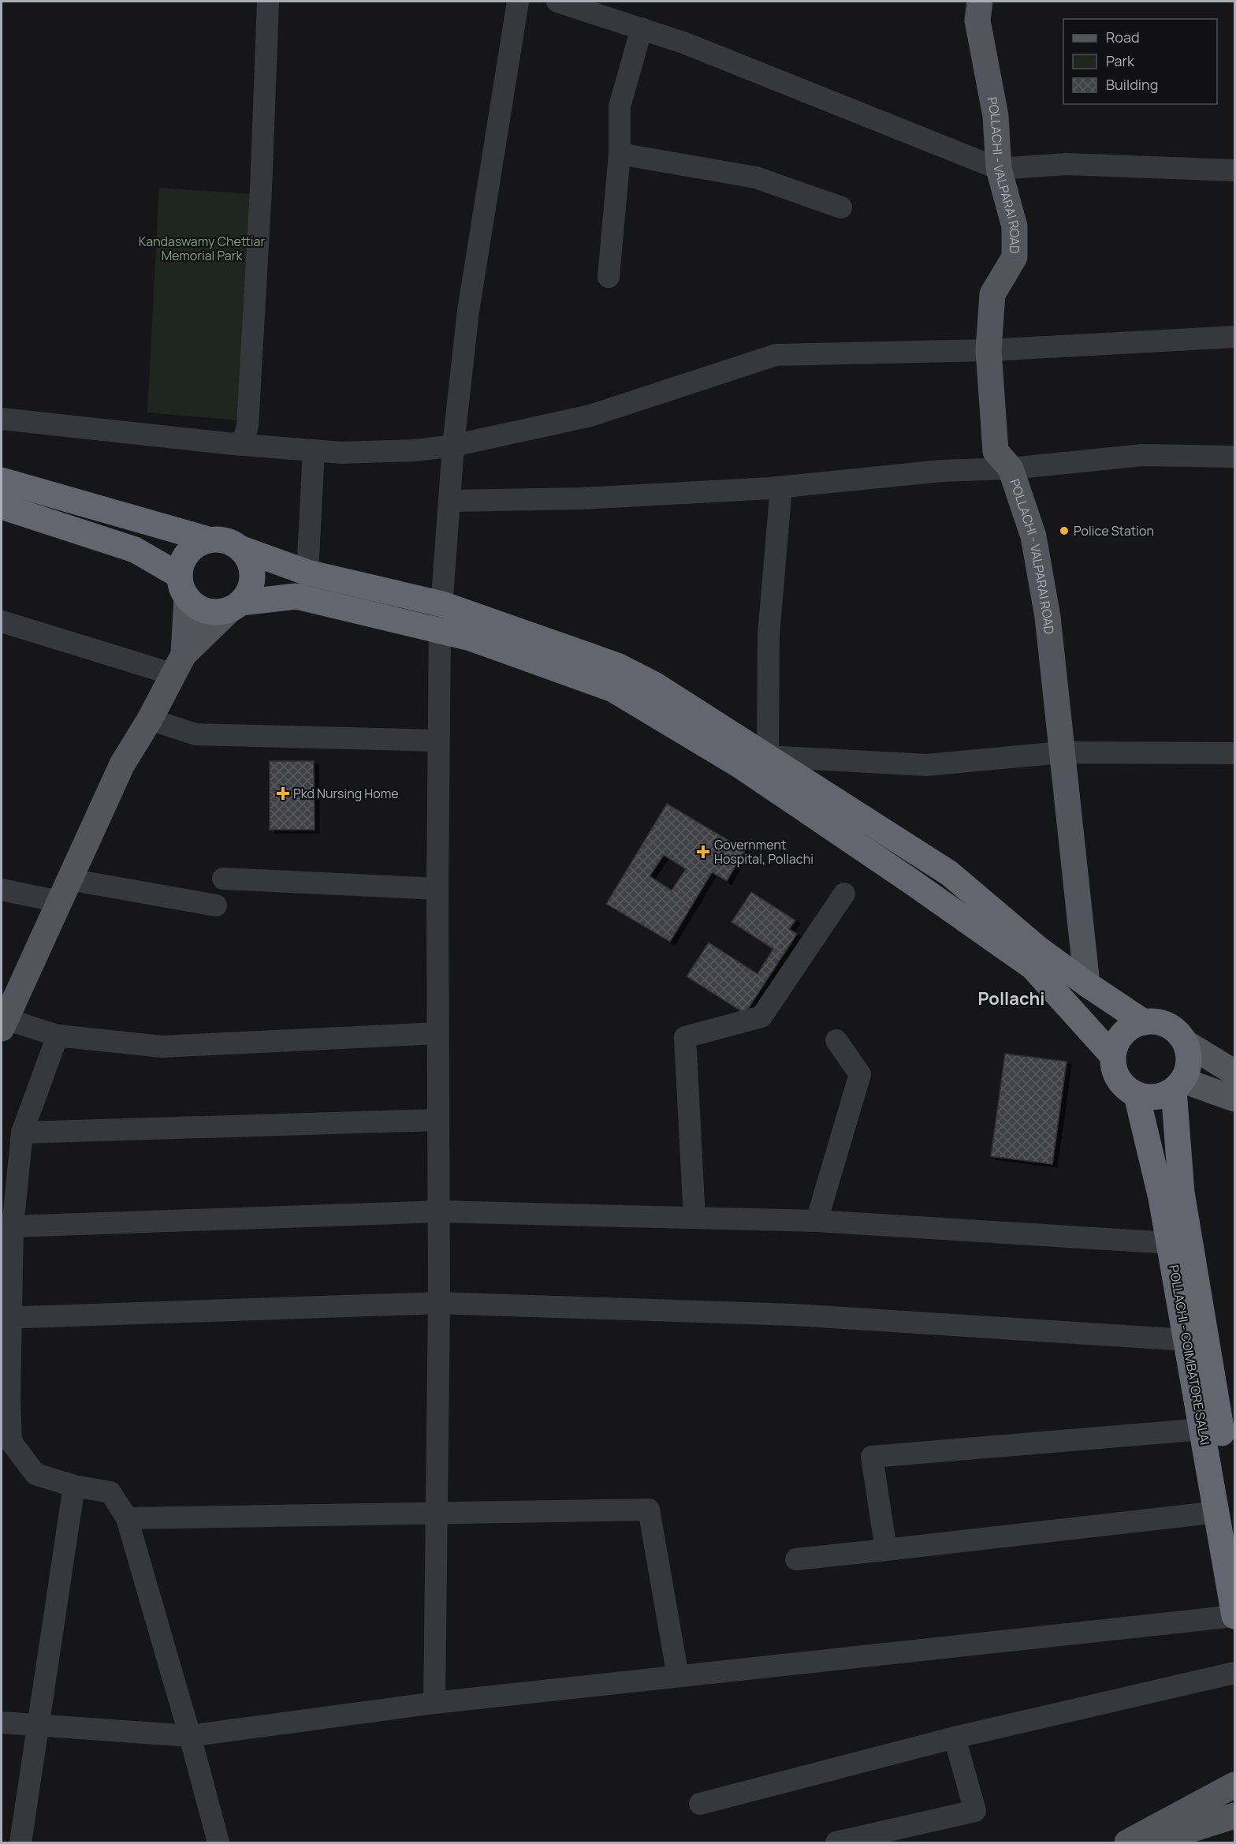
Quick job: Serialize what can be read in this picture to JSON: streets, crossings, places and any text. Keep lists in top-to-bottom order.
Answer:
{
  "streets": {
    "highway": ["POLLACHI - COIMBATORE SALAI"],
    "main road": ["POLLACHI - VALPARAI ROAD"]
  },
  "districts": ["Pollachi"],
  "parks": ["Kandaswamy Chettiar Memorial Park"],
  "places": {
    "other": ["Police Station"],
    "health": ["Pkd Nursing Home", "Government Hospital, Pollachi"]
  },
  "legend": ["Road", "Park", "Building"]
}
